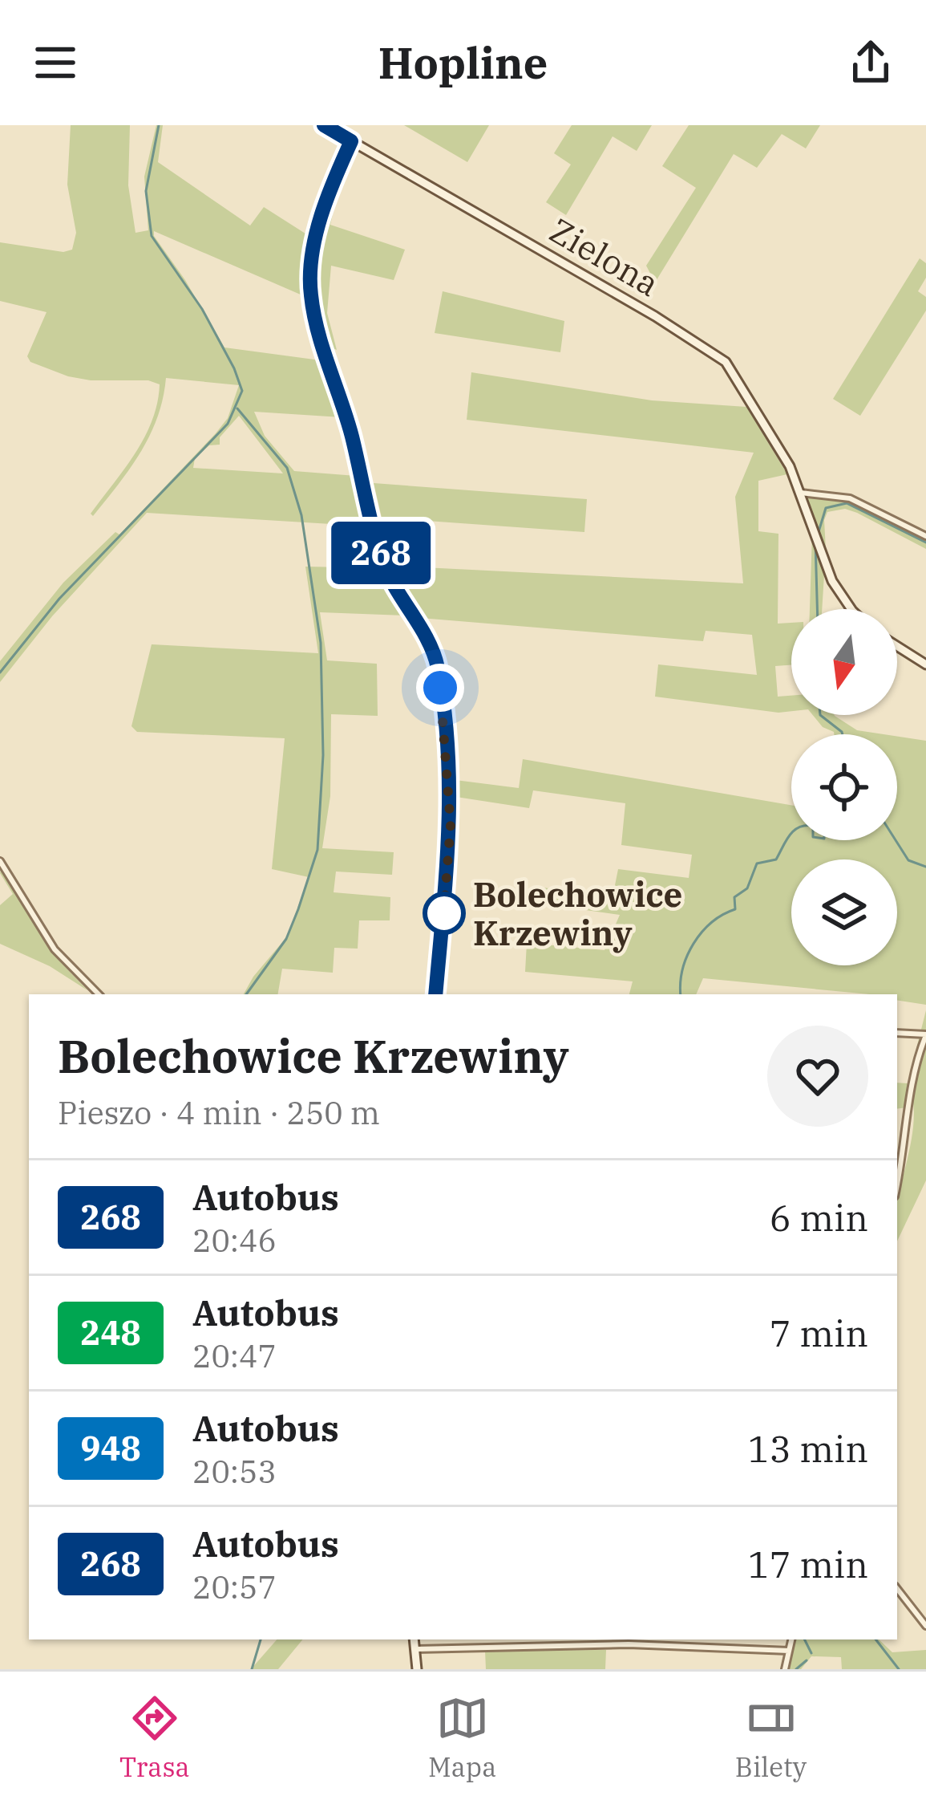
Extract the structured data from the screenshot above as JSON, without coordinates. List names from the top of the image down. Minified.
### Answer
{"streets":{"street":["Zielona"]},"places":["Bolechowice Krzewiny"],"lines":["bus line 268"],"north":"bottom","page":{"header":"Hopline","on_map":"268","heading":["Bolechowice Krzewiny","Pieszo · 4 min · 250 m"],"list":[{"mark":"268","name":"Autobus","note":"20:46","value":"6 min"},{"mark":"248","name":"Autobus","note":"20:47","value":"7 min"},{"mark":"948","name":"Autobus","note":"20:53","value":"13 min"},{"mark":"268","name":"Autobus","note":"20:57","value":"17 min"}],"tabs":["Trasa","Mapa","Bilety"]}}
